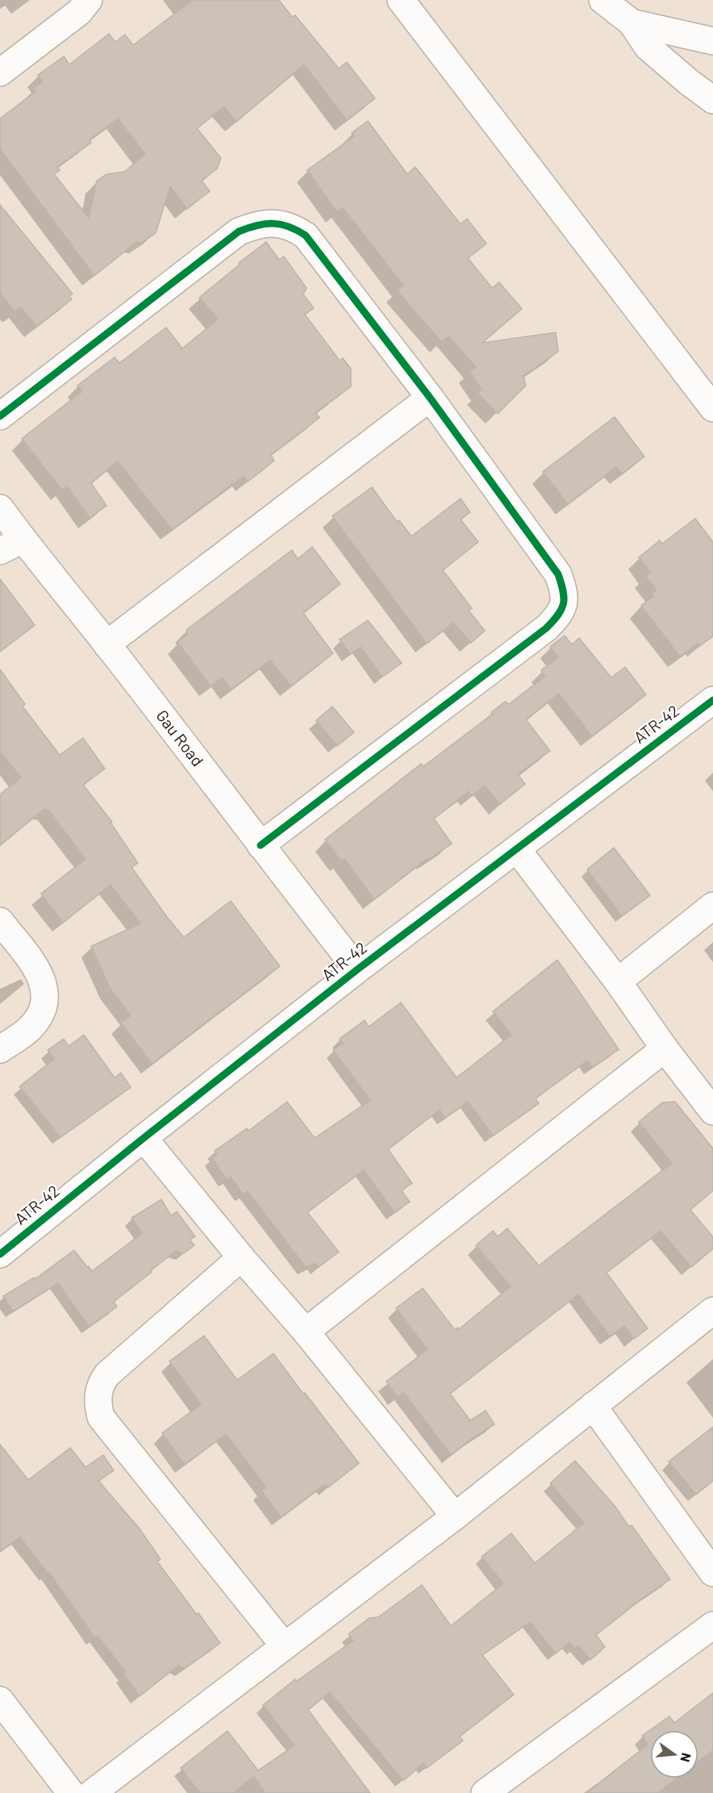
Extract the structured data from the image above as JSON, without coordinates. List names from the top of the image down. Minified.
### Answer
{"streets":{"street":["ATR-42","Gau Road"]},"crossings":[["ATR-42","Gau Road"]],"north":"right"}
